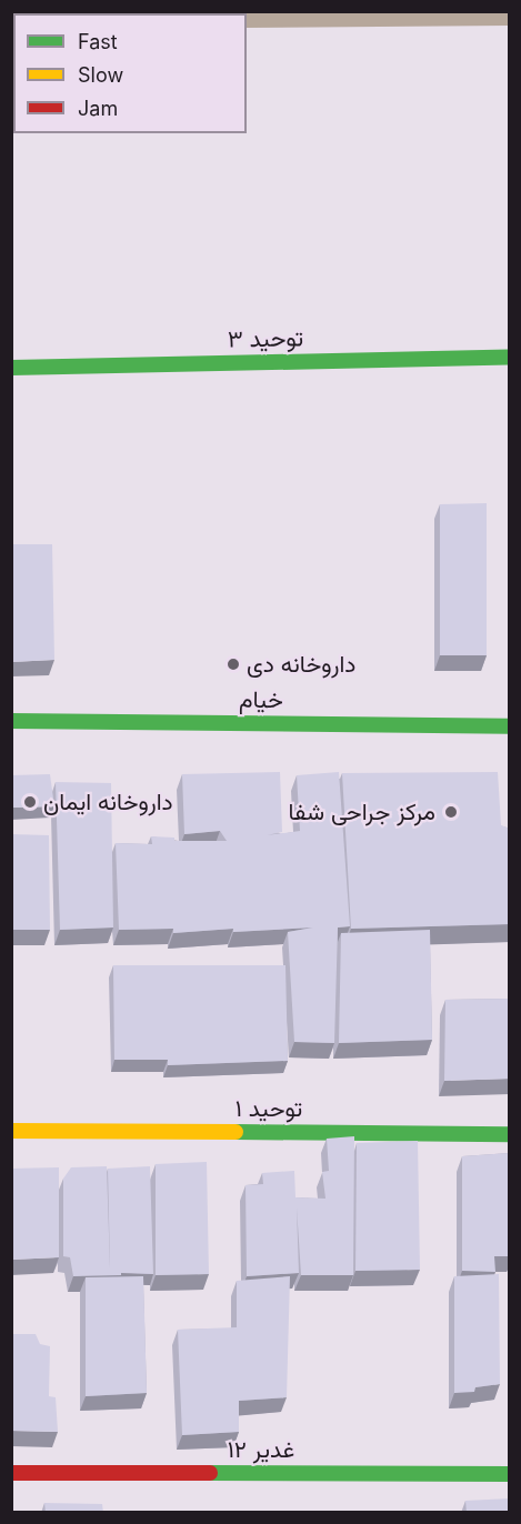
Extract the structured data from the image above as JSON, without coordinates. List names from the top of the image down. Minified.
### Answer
{"streets":{"street":["توحید ۳","خیام","توحید ۱","غدیر ۱۲"]},"places":["داروخانه دی","داروخانه ایمان","مرکز جراحی شفا"],"legend":["Fast","Slow","Jam"]}
